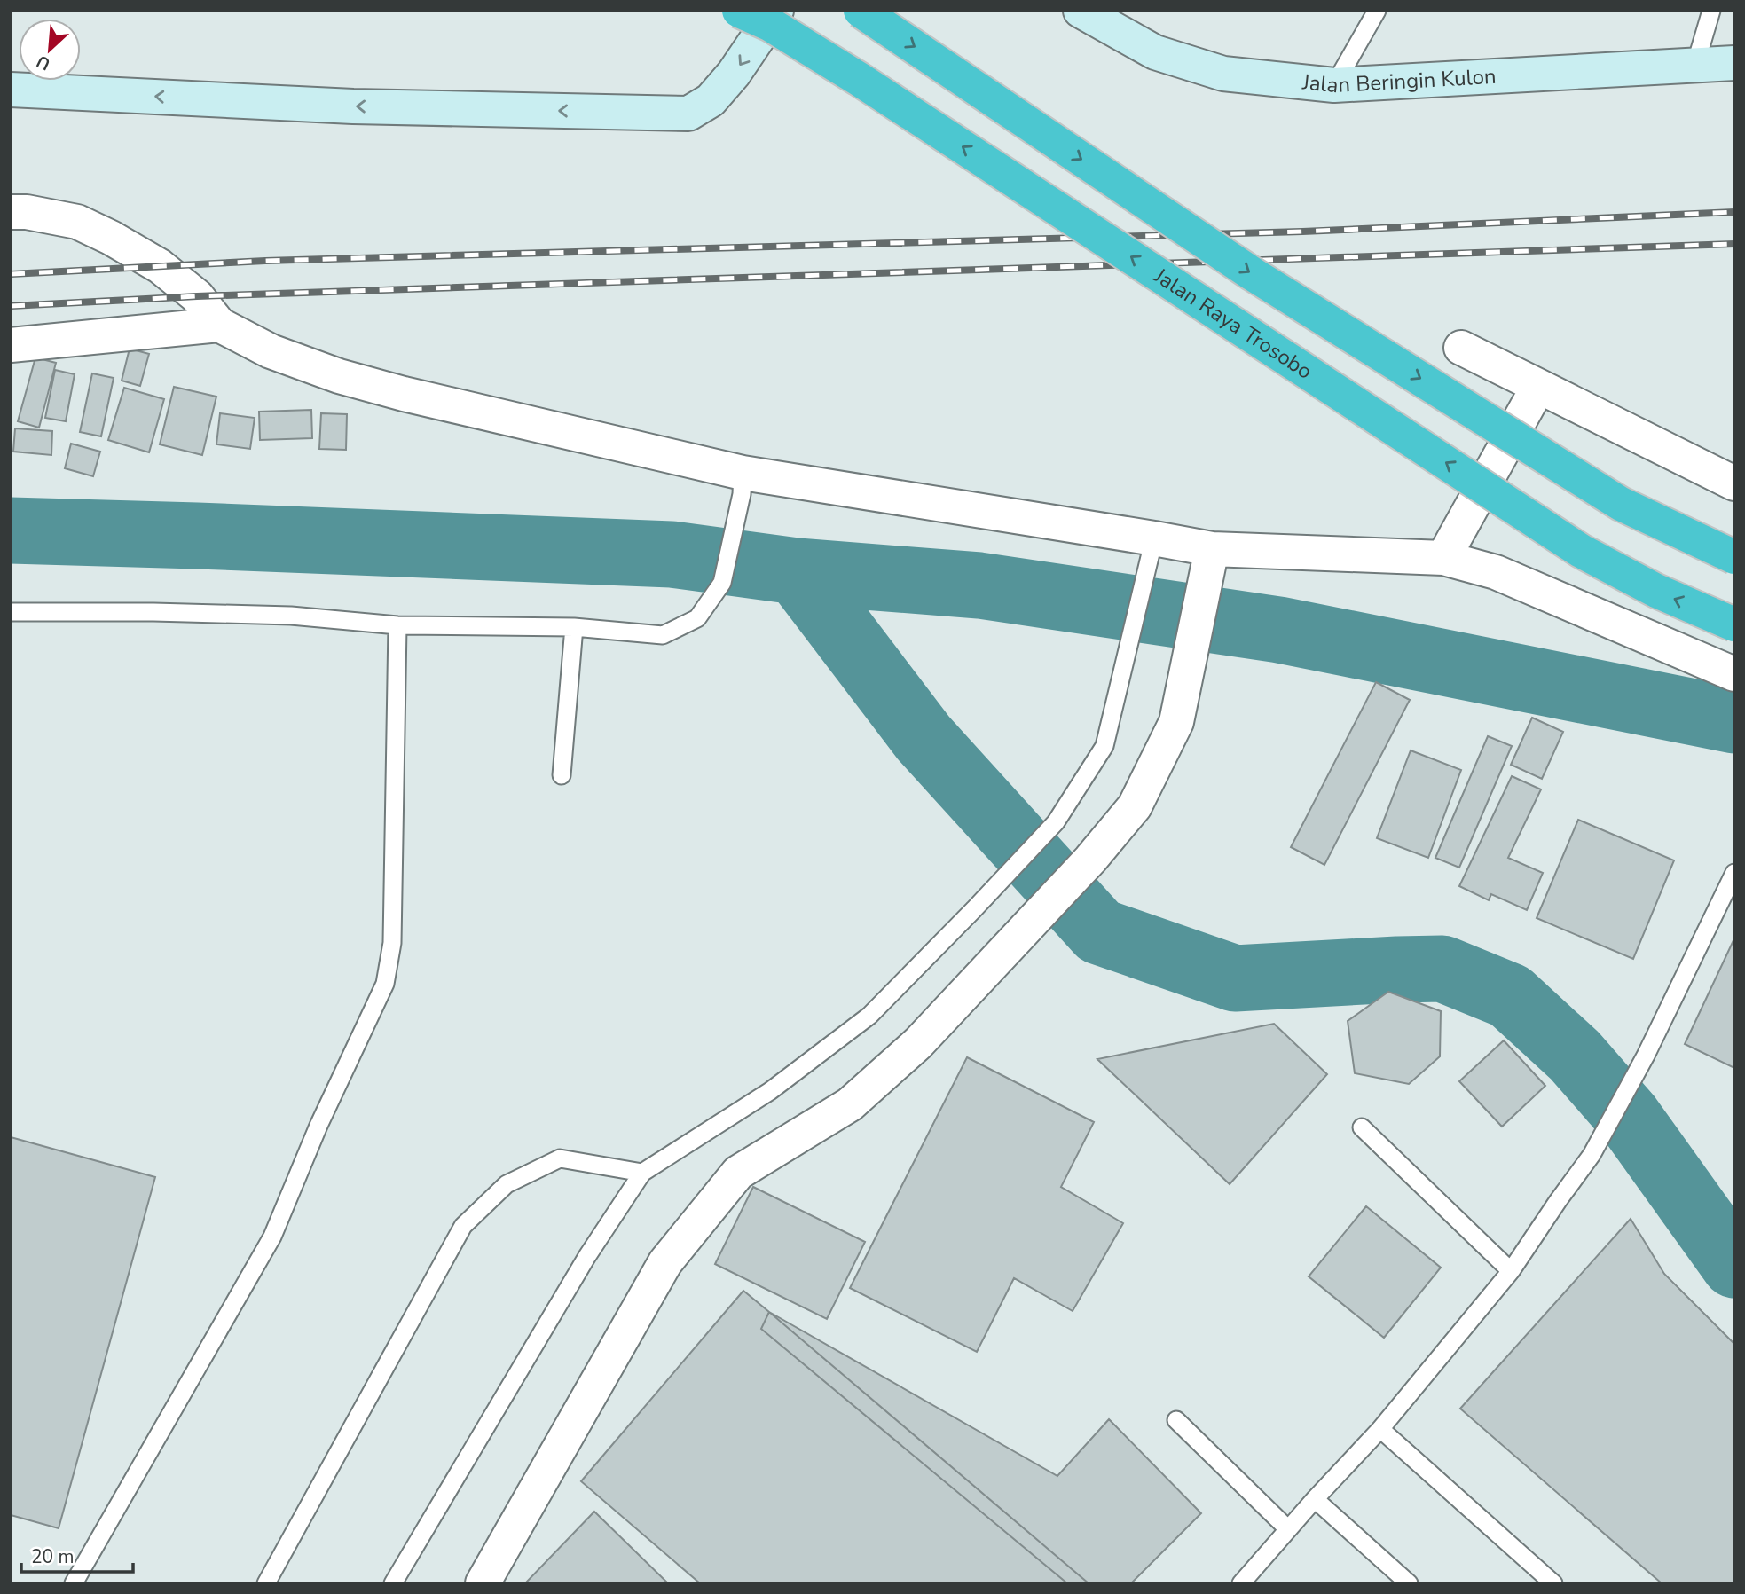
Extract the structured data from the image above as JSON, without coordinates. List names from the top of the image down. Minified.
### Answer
{"streets":{"highway":["Jalan Raya Trosobo"],"street":["Jalan Beringin Kulon"]},"scale_bar":"20 m","north":"bottom left"}
